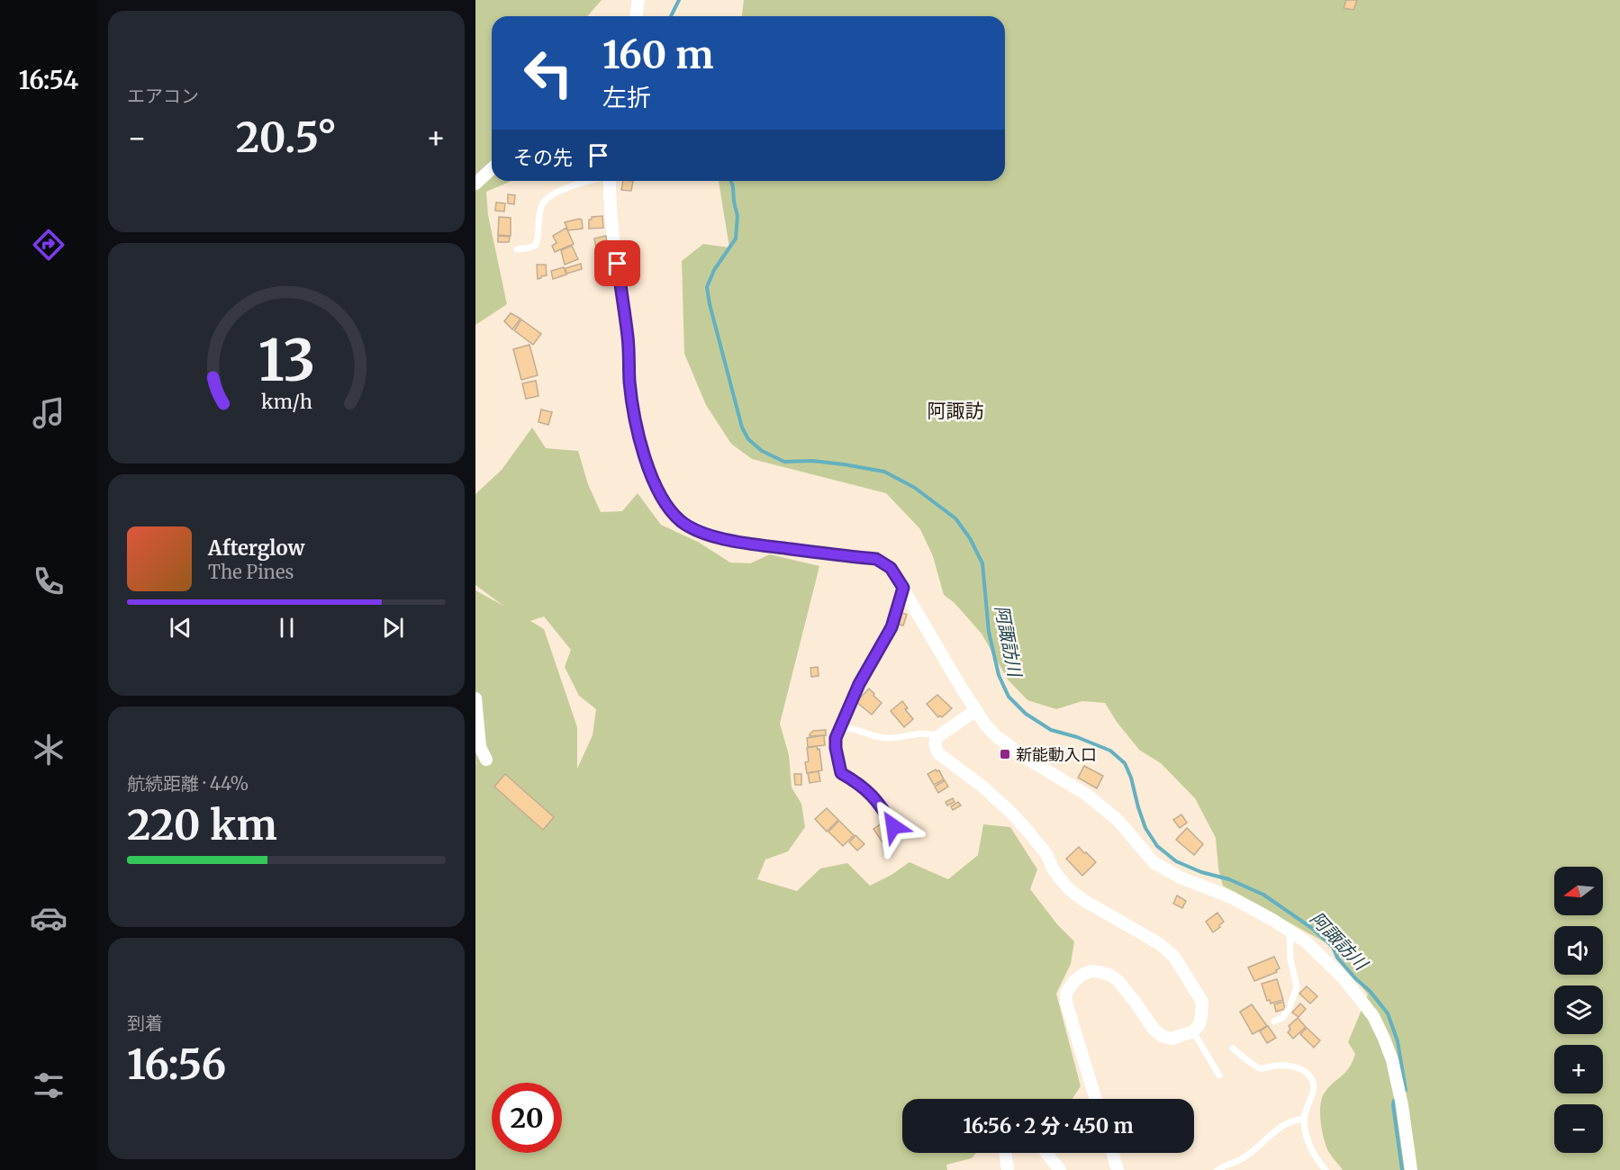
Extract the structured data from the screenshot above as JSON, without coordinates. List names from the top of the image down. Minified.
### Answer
{"districts":["阿諏訪"],"water":["阿諏訪川"],"places":{"transit":["新能動入口"]},"north":"left","page":{"tabs":"16:54","tile":["エアコン",["航続距離 · 44%","220 km"],["到着","16:56"]],"turn":["160 m","左折"],"heat":["−","20.5°","+"],"then":"その先","song":["Afterglow","The Pines"],"map_buttons":["+","−"],"limit":"20","trip":"16:56 · 2 分 · 450 m","gauge":["13","km/h"]}}
